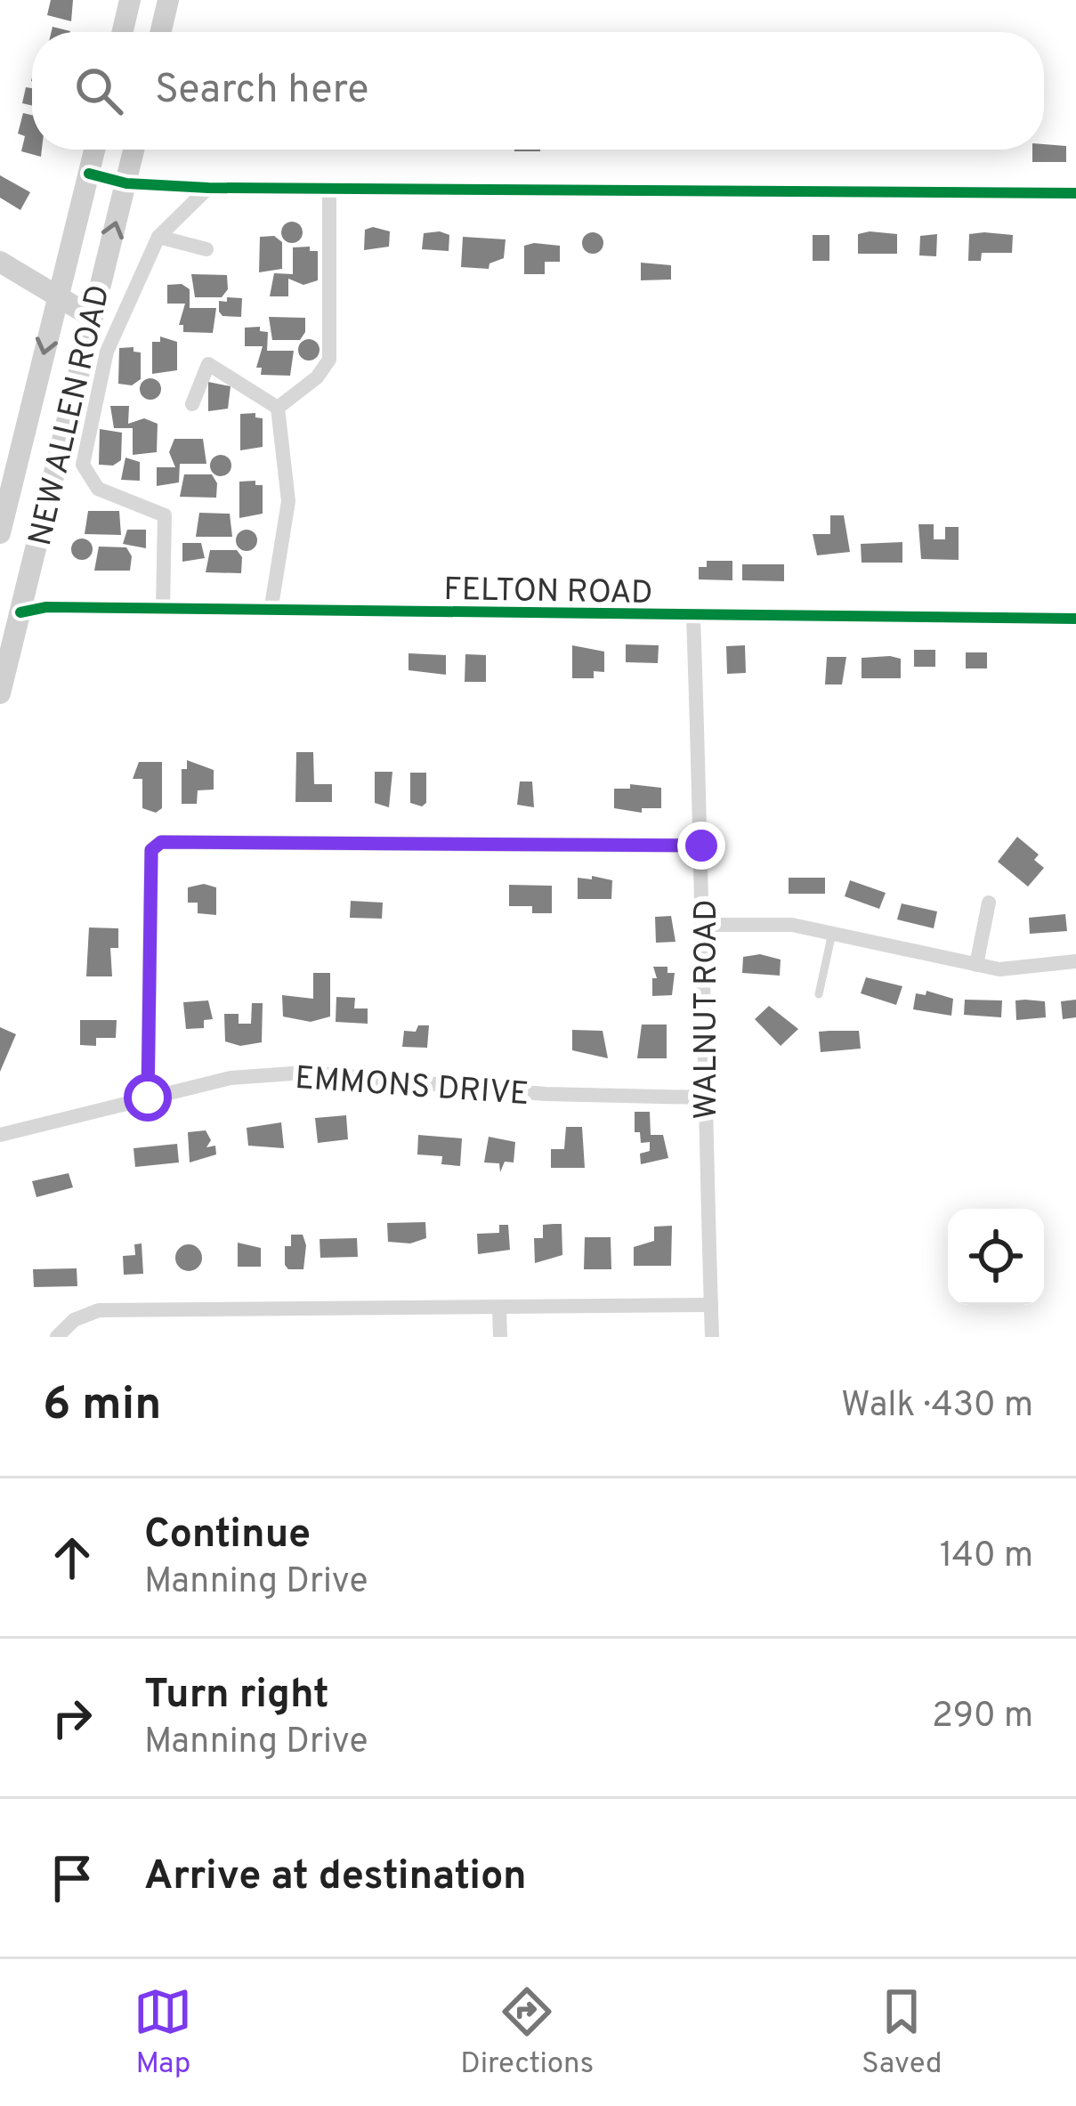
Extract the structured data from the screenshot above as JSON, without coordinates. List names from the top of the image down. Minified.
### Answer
{"streets":{"main road":["NEW ALLEN ROAD"],"street":["FELTON ROAD","WALNUT ROAD","EMMONS DRIVE"]},"crossings":[["NEW ALLEN ROAD","FELTON ROAD"],["FELTON ROAD","WALNUT ROAD"],["WALNUT ROAD","EMMONS DRIVE"]],"page":{"search":"Search here","heading":["6 min","Walk · 430 m"],"list":[["Continue","Manning Drive","140 m"],["Turn right","Manning Drive","290 m"],"Arrive at destination"],"nav":["Map","Directions","Saved"]}}
